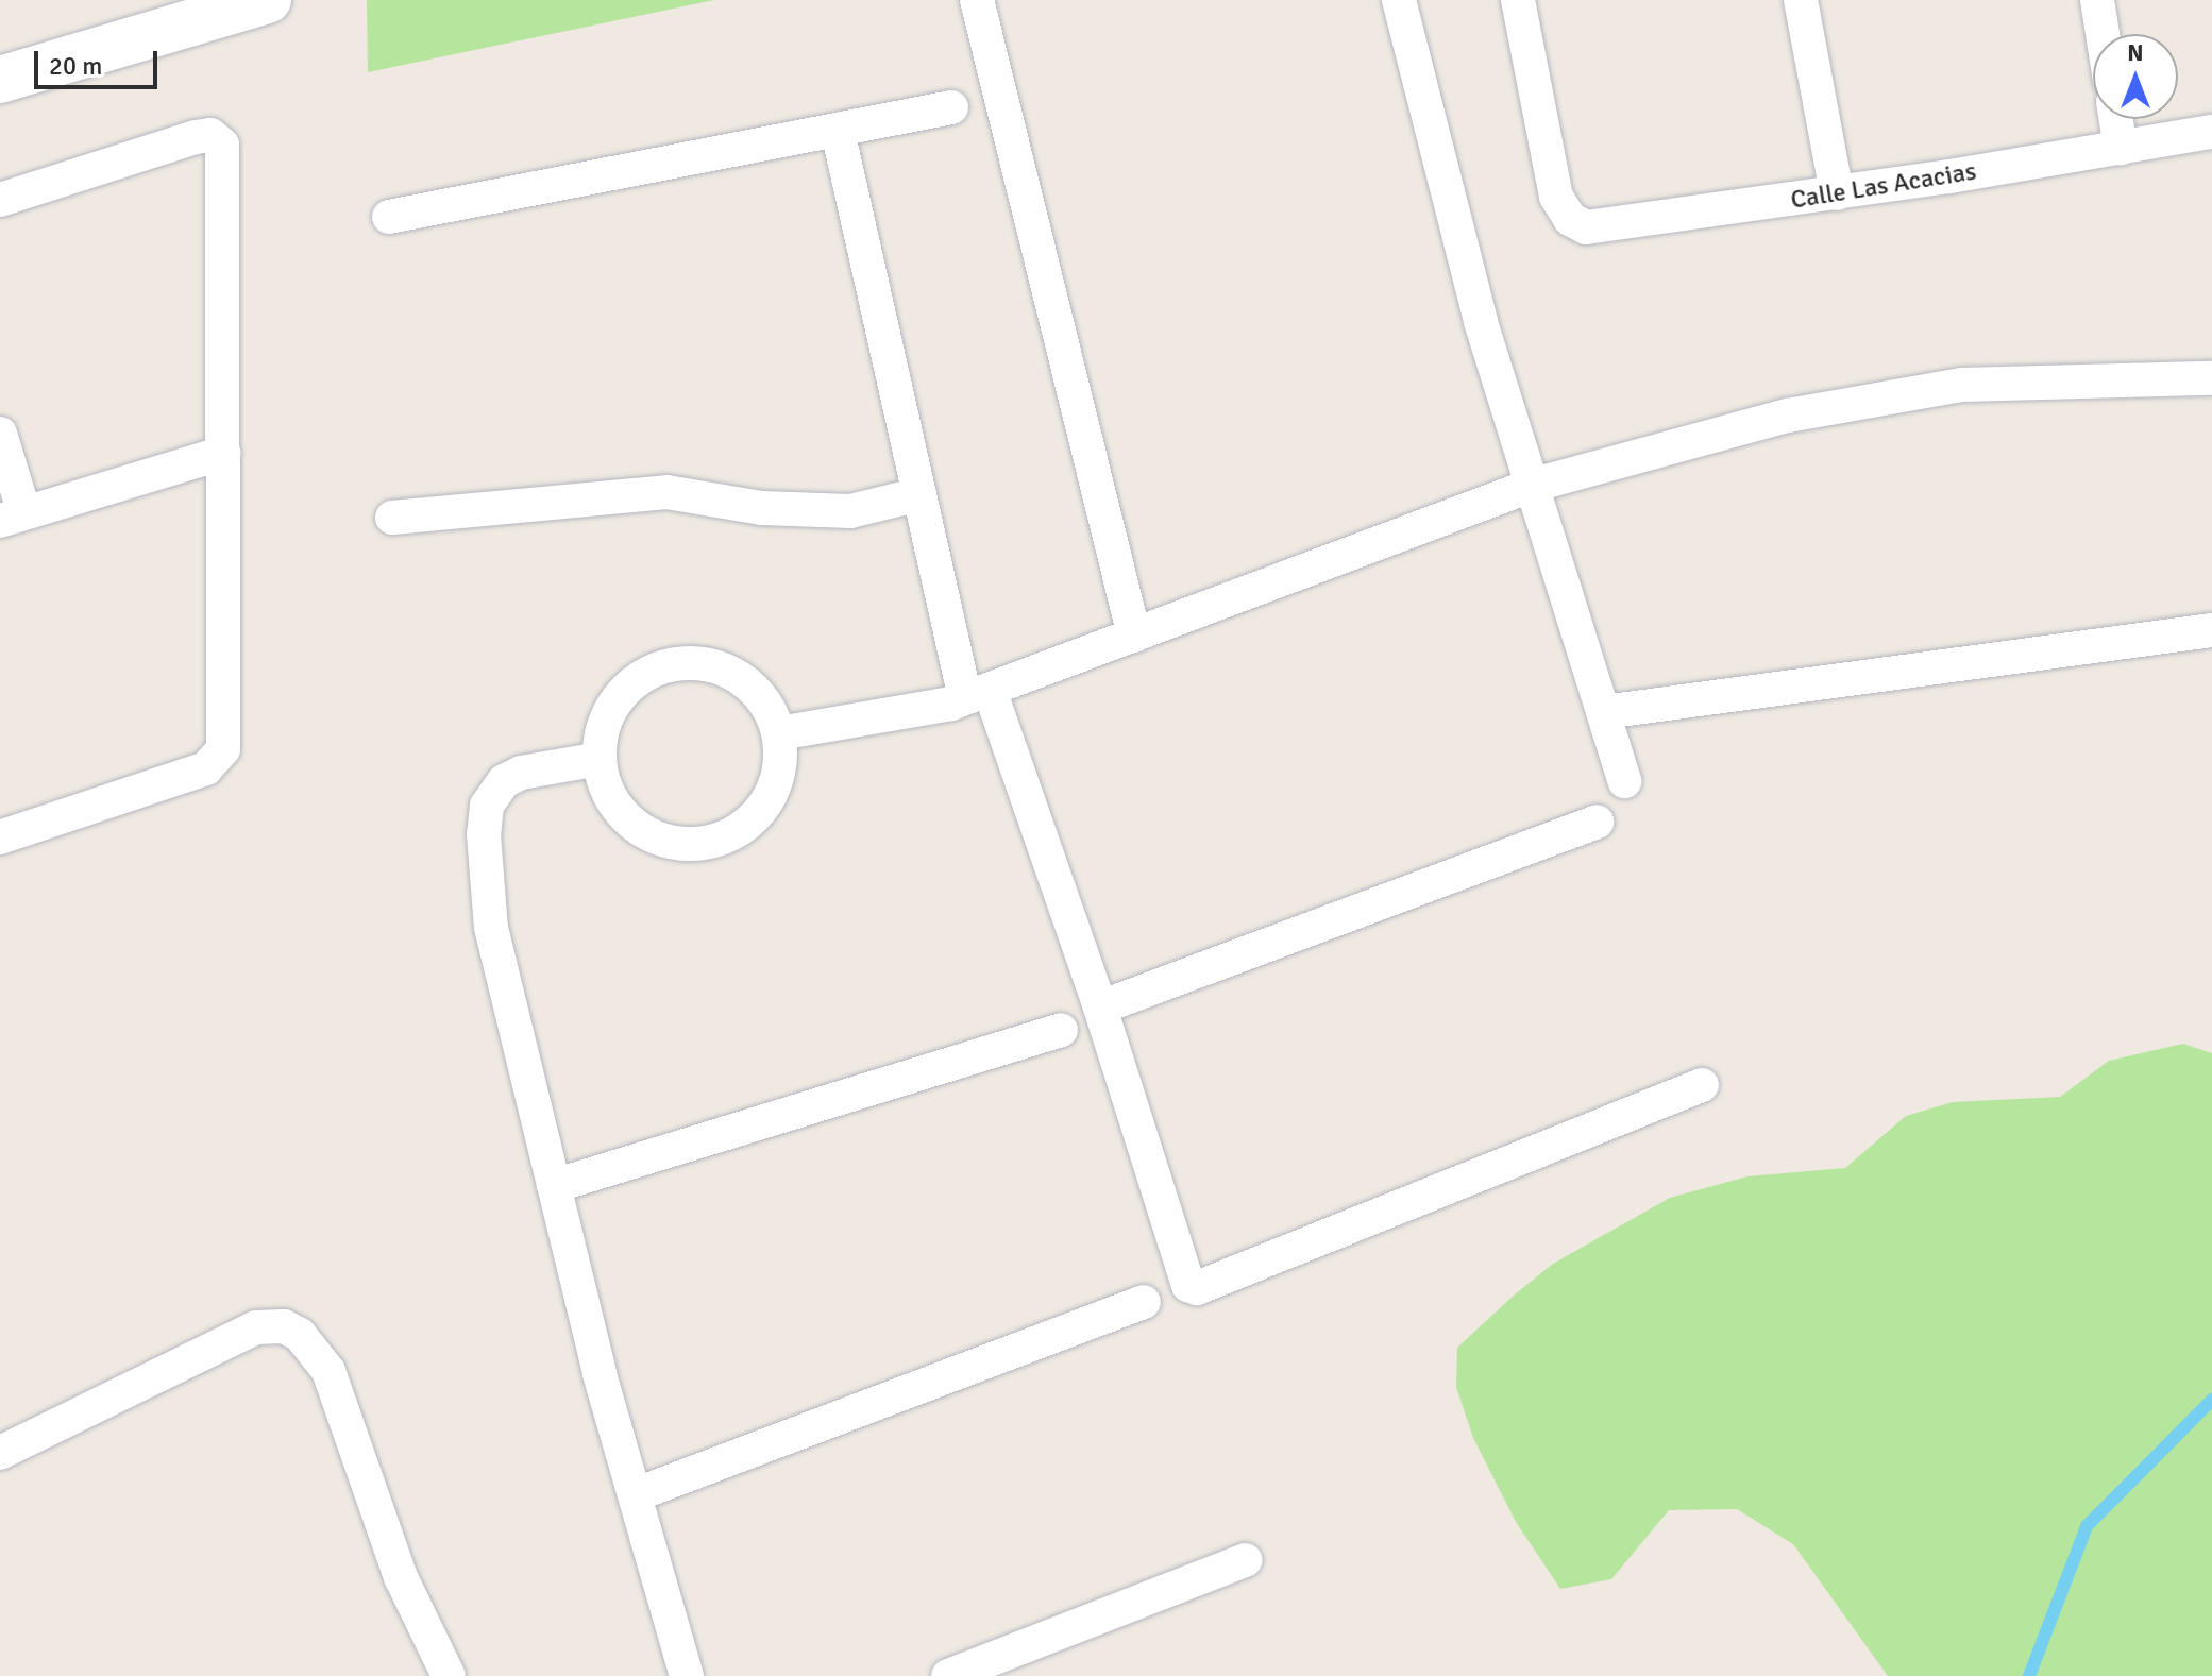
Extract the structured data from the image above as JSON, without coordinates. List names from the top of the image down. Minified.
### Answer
{"streets":{"street":["Calle Las Acacias"]},"scale_bar":"20 m","north":"top"}
